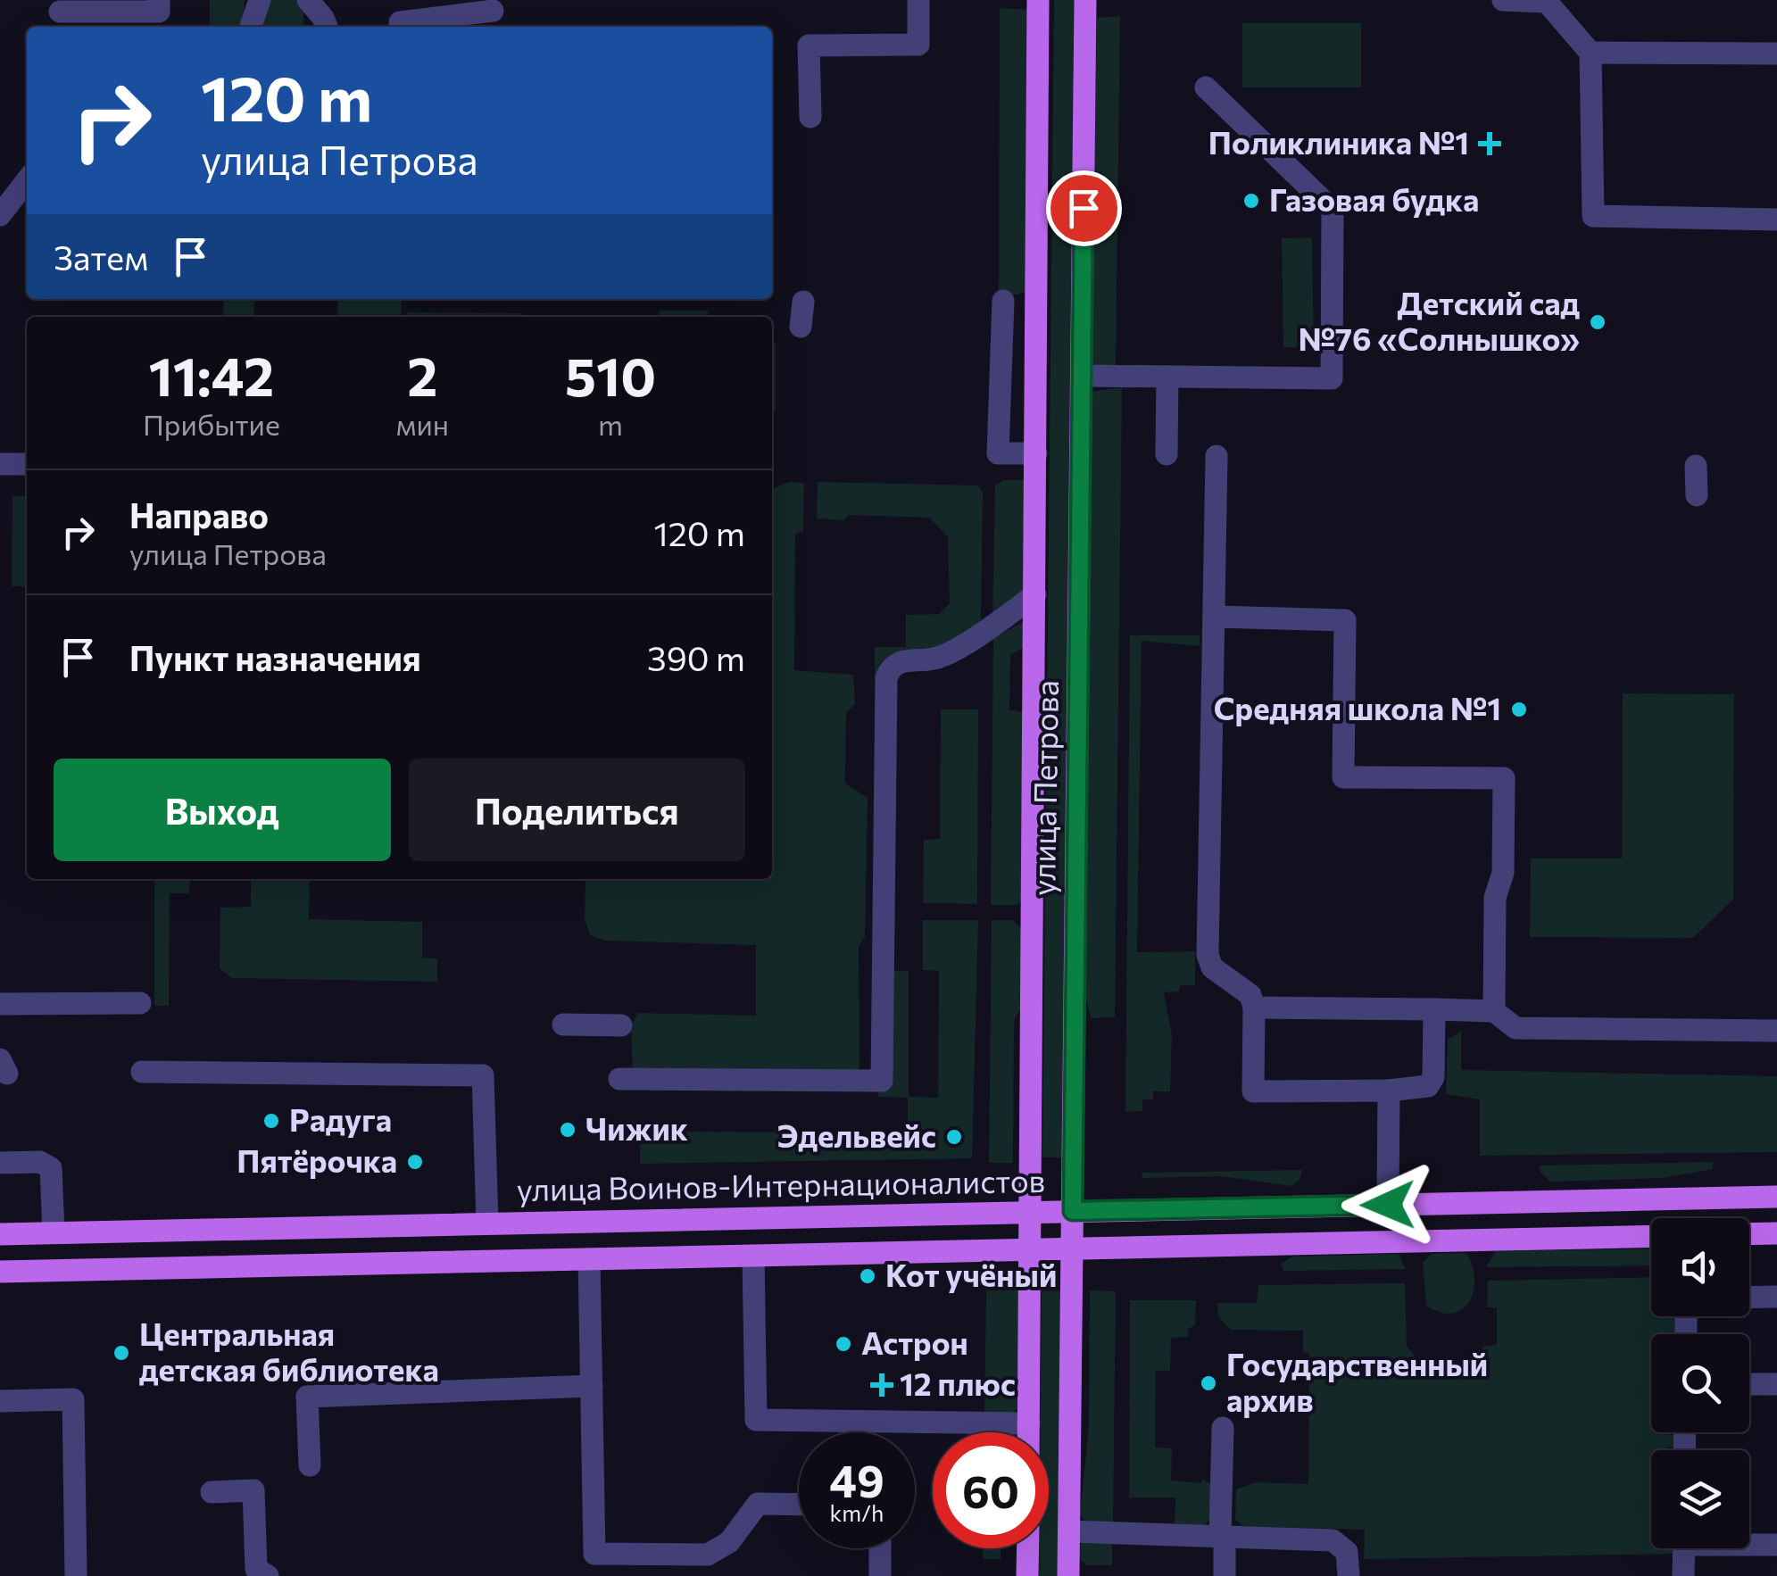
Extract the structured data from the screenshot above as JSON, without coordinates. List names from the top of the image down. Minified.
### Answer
{"streets":{"main road":["улица Петрова","улица Воинов-Интернационалистов"]},"crossings":[["улица Петрова","улица Воинов-Интернационалистов"]],"places":{"health":["Поликлиника №1","12 плюс"],"other":["Газовая будка","Детский сад №76 «Солнышко»","Средняя школа №1","Радуга","Чижик","Эдельвейс","Пятёрочка","Кот учёный","Астрон","Центральная детская библиотека","Государственный архив"]},"page":{"turn":["120 m","улица Петрова"],"then":"Затем","eta":["11:42","Прибытие","2","мин","510","m"],"list":[{"name":"Направо","note":"улица Петрова","value":"120 m"},{"name":"Пункт назначения","value":"390 m"}],"buttons":["Выход","Поделиться"],"speed":"49 km/h","limit":"60"}}
